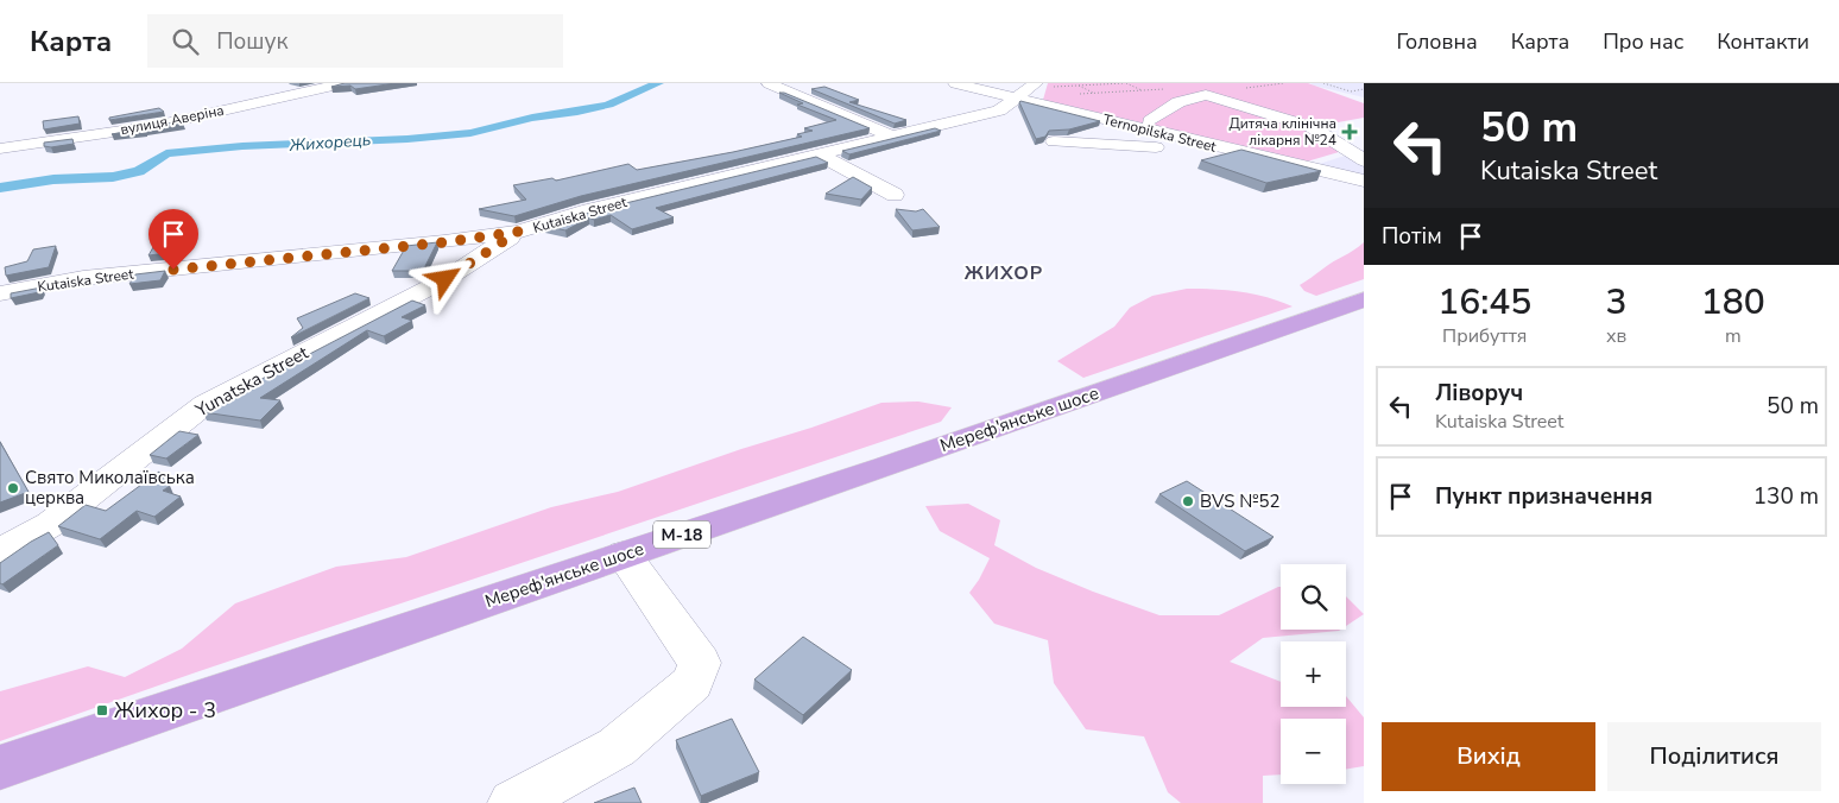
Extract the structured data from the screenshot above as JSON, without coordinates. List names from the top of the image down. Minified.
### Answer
{"streets":{"highway":["Мереф'янське шосе","М-18"],"street":["вулиця Аверіна","Ternopilska Street","Kutaiska Street","Yunatska Street"]},"crossings":[["Ternopilska Street","Kutaiska Street"],["Kutaiska Street","Yunatska Street"]],"districts":["ЖИХОР"],"water":["Жихорець"],"places":{"health":["Дитяча клінічна лікарня №24"],"other":["Свято Миколаївська церква","BVS №52"],"transit":["Жихор - 3"]},"page":{"header":"Карта","search":"Пошук","nav":["Головна","Карта","Про нас","Контакти"],"turn":["50 m","Kutaiska Street"],"then":"Потім","eta":["16:45","Прибуття","3","хв","180","m"],"list":[{"name":"Ліворуч","note":"Kutaiska Street","value":"50 m"},{"name":"Пункт призначення","value":"130 m"}],"map_buttons":["+","−"],"buttons":["Вихід","Поділитися"]}}
